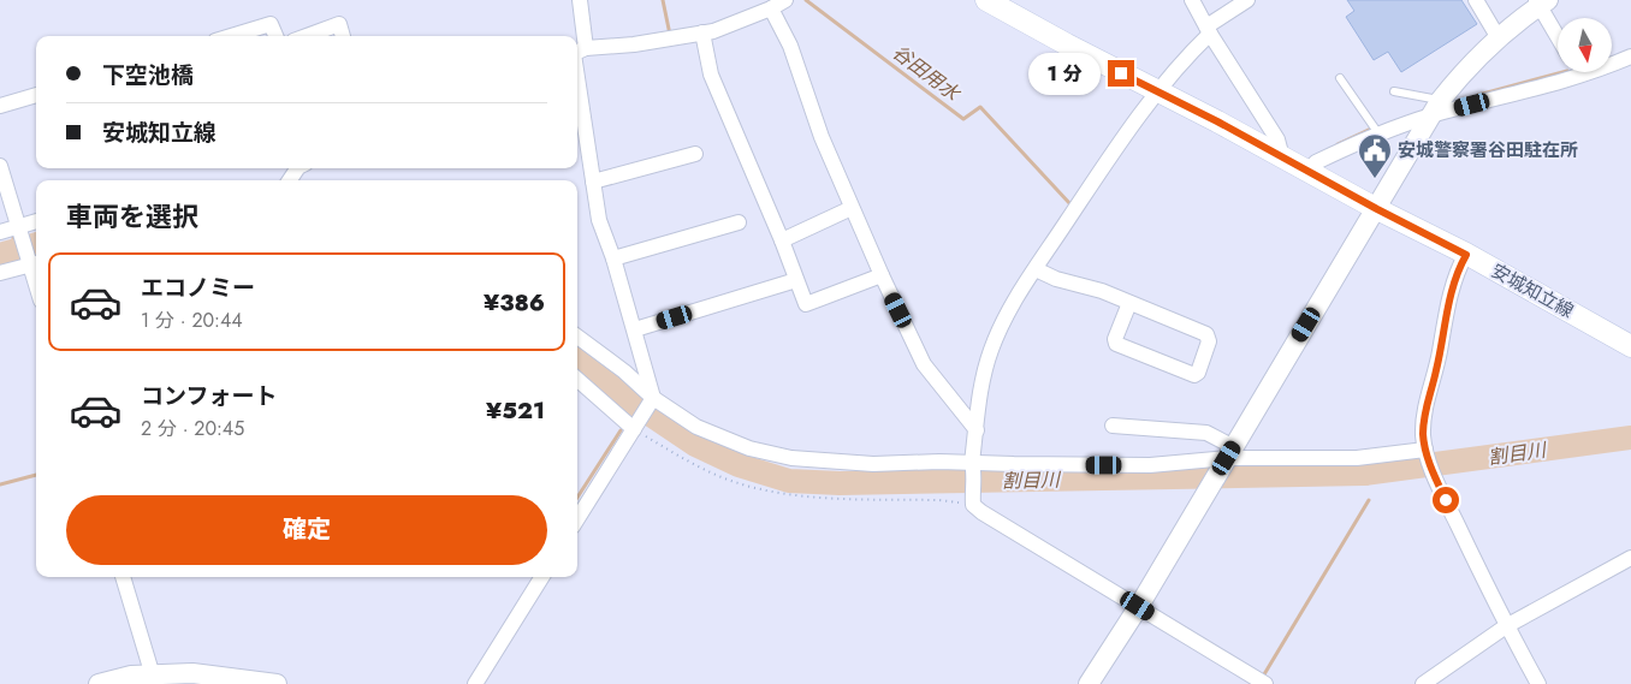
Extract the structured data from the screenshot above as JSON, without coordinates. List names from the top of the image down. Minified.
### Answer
{"streets":{"main road":["安城知立線"]},"water":["谷田用水","割目川"],"places":{"public building":["安城警察署谷田駐在所"]},"north":"bottom","page":{"banner":["下空池橋","安城知立線"],"bubble":"1 分","heading":"車両を選択","list":[{"name":"エコノミー","note":"1 分 · 20:44","value":"¥386"},{"name":"コンフォート","note":"2 分 · 20:45","value":"¥521"}],"buttons":"確定"}}
